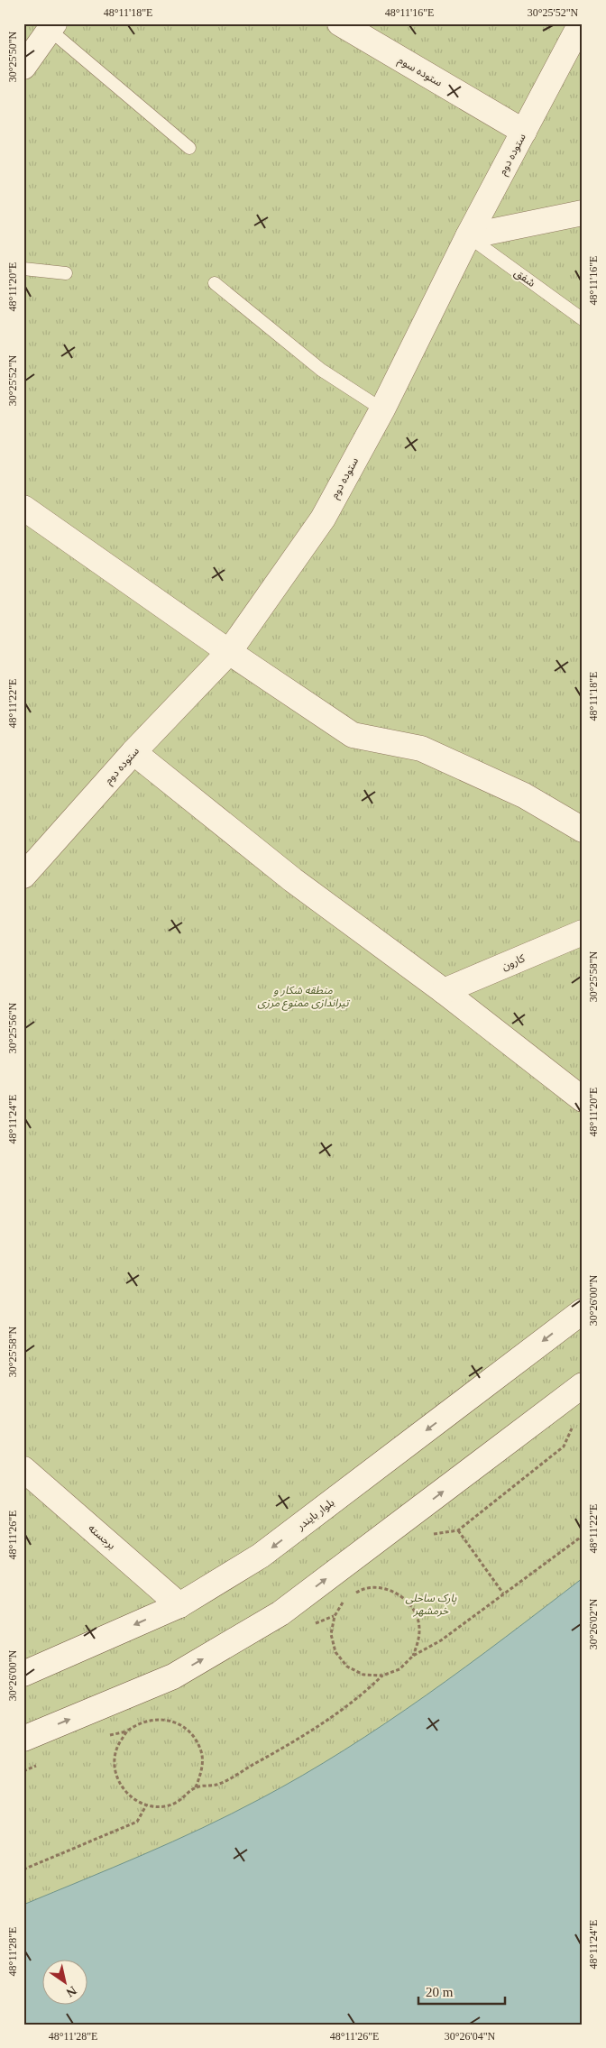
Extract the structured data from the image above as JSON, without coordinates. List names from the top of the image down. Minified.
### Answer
{"streets":{"street":["ستوده سوم","ستوده دوم","کارون","بلوار بایندر","برجسته"],"lane":["شفق"]},"crossings":[["ستوده سوم","ستوده دوم"],["ستوده دوم","شفق"],["بلوار بایندر","برجسته"]],"parks":["منطقه شکار و تیراندازی ممنوع مرزی","پارک ساحلی خرمشهر"],"scale_bar":"20 m","north":"bottom right","coordinates":["48°11'18\"E","48°11'16\"E","30°25'52\"N","30°25'50\"N","48°11'20\"E","48°11'22\"E","30°25'58\"N","30°25'56\"N","48°11'24\"E","30°26'00\"N","48°11'26\"E","30°26'02\"N","48°11'28\"E","30°26'04\"N"]}
